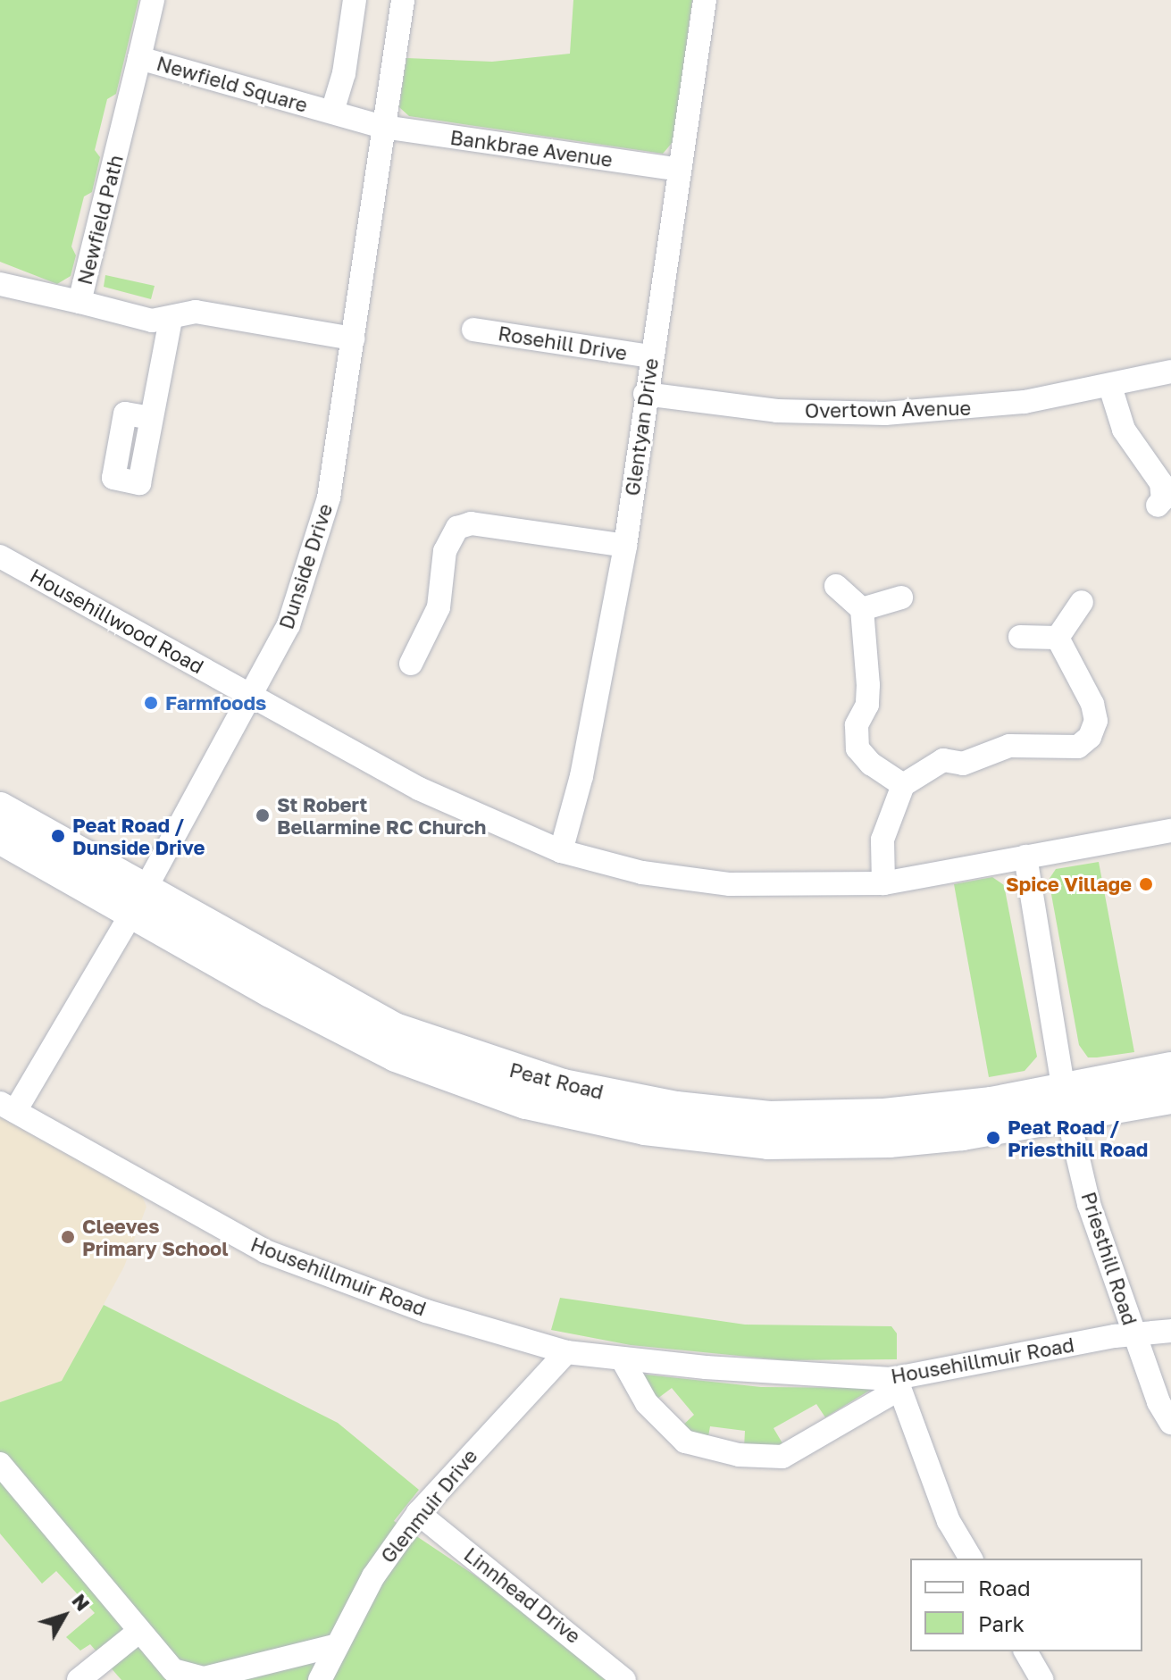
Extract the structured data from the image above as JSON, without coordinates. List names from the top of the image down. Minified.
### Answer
{"streets":{"street":["Newfield Square","Bankbrae Avenue","Newfield Path","Rosehill Drive","Overtown Avenue","Glentyan Drive","Dunside Drive","Househillwood Road","Peat Road","Priesthill Road","Househillmuir Road","Glenmuir Drive","Linnhead Drive"]},"crossings":[["Newfield Square","Bankbrae Avenue"],["Newfield Square","Newfield Path"],["Newfield Square","Dunside Drive"],["Bankbrae Avenue","Glentyan Drive"],["Bankbrae Avenue","Dunside Drive"],["Rosehill Drive","Glentyan Drive"],["Overtown Avenue","Glentyan Drive"],["Glentyan Drive","Househillwood Road"],["Dunside Drive","Househillwood Road"],["Dunside Drive","Peat Road"],["Dunside Drive","Househillmuir Road"],["Househillwood Road","Priesthill Road"],["Peat Road","Priesthill Road"],["Priesthill Road","Househillmuir Road"],["Househillmuir Road","Glenmuir Drive"],["Glenmuir Drive","Linnhead Drive"]],"places":["Farmfoods","St Robert Bellarmine RC Church","Peat Road / Dunside Drive","Spice Village","Peat Road / Priesthill Road","Cleeves Primary School"],"legend":["Road","Park"],"north":"top right"}
